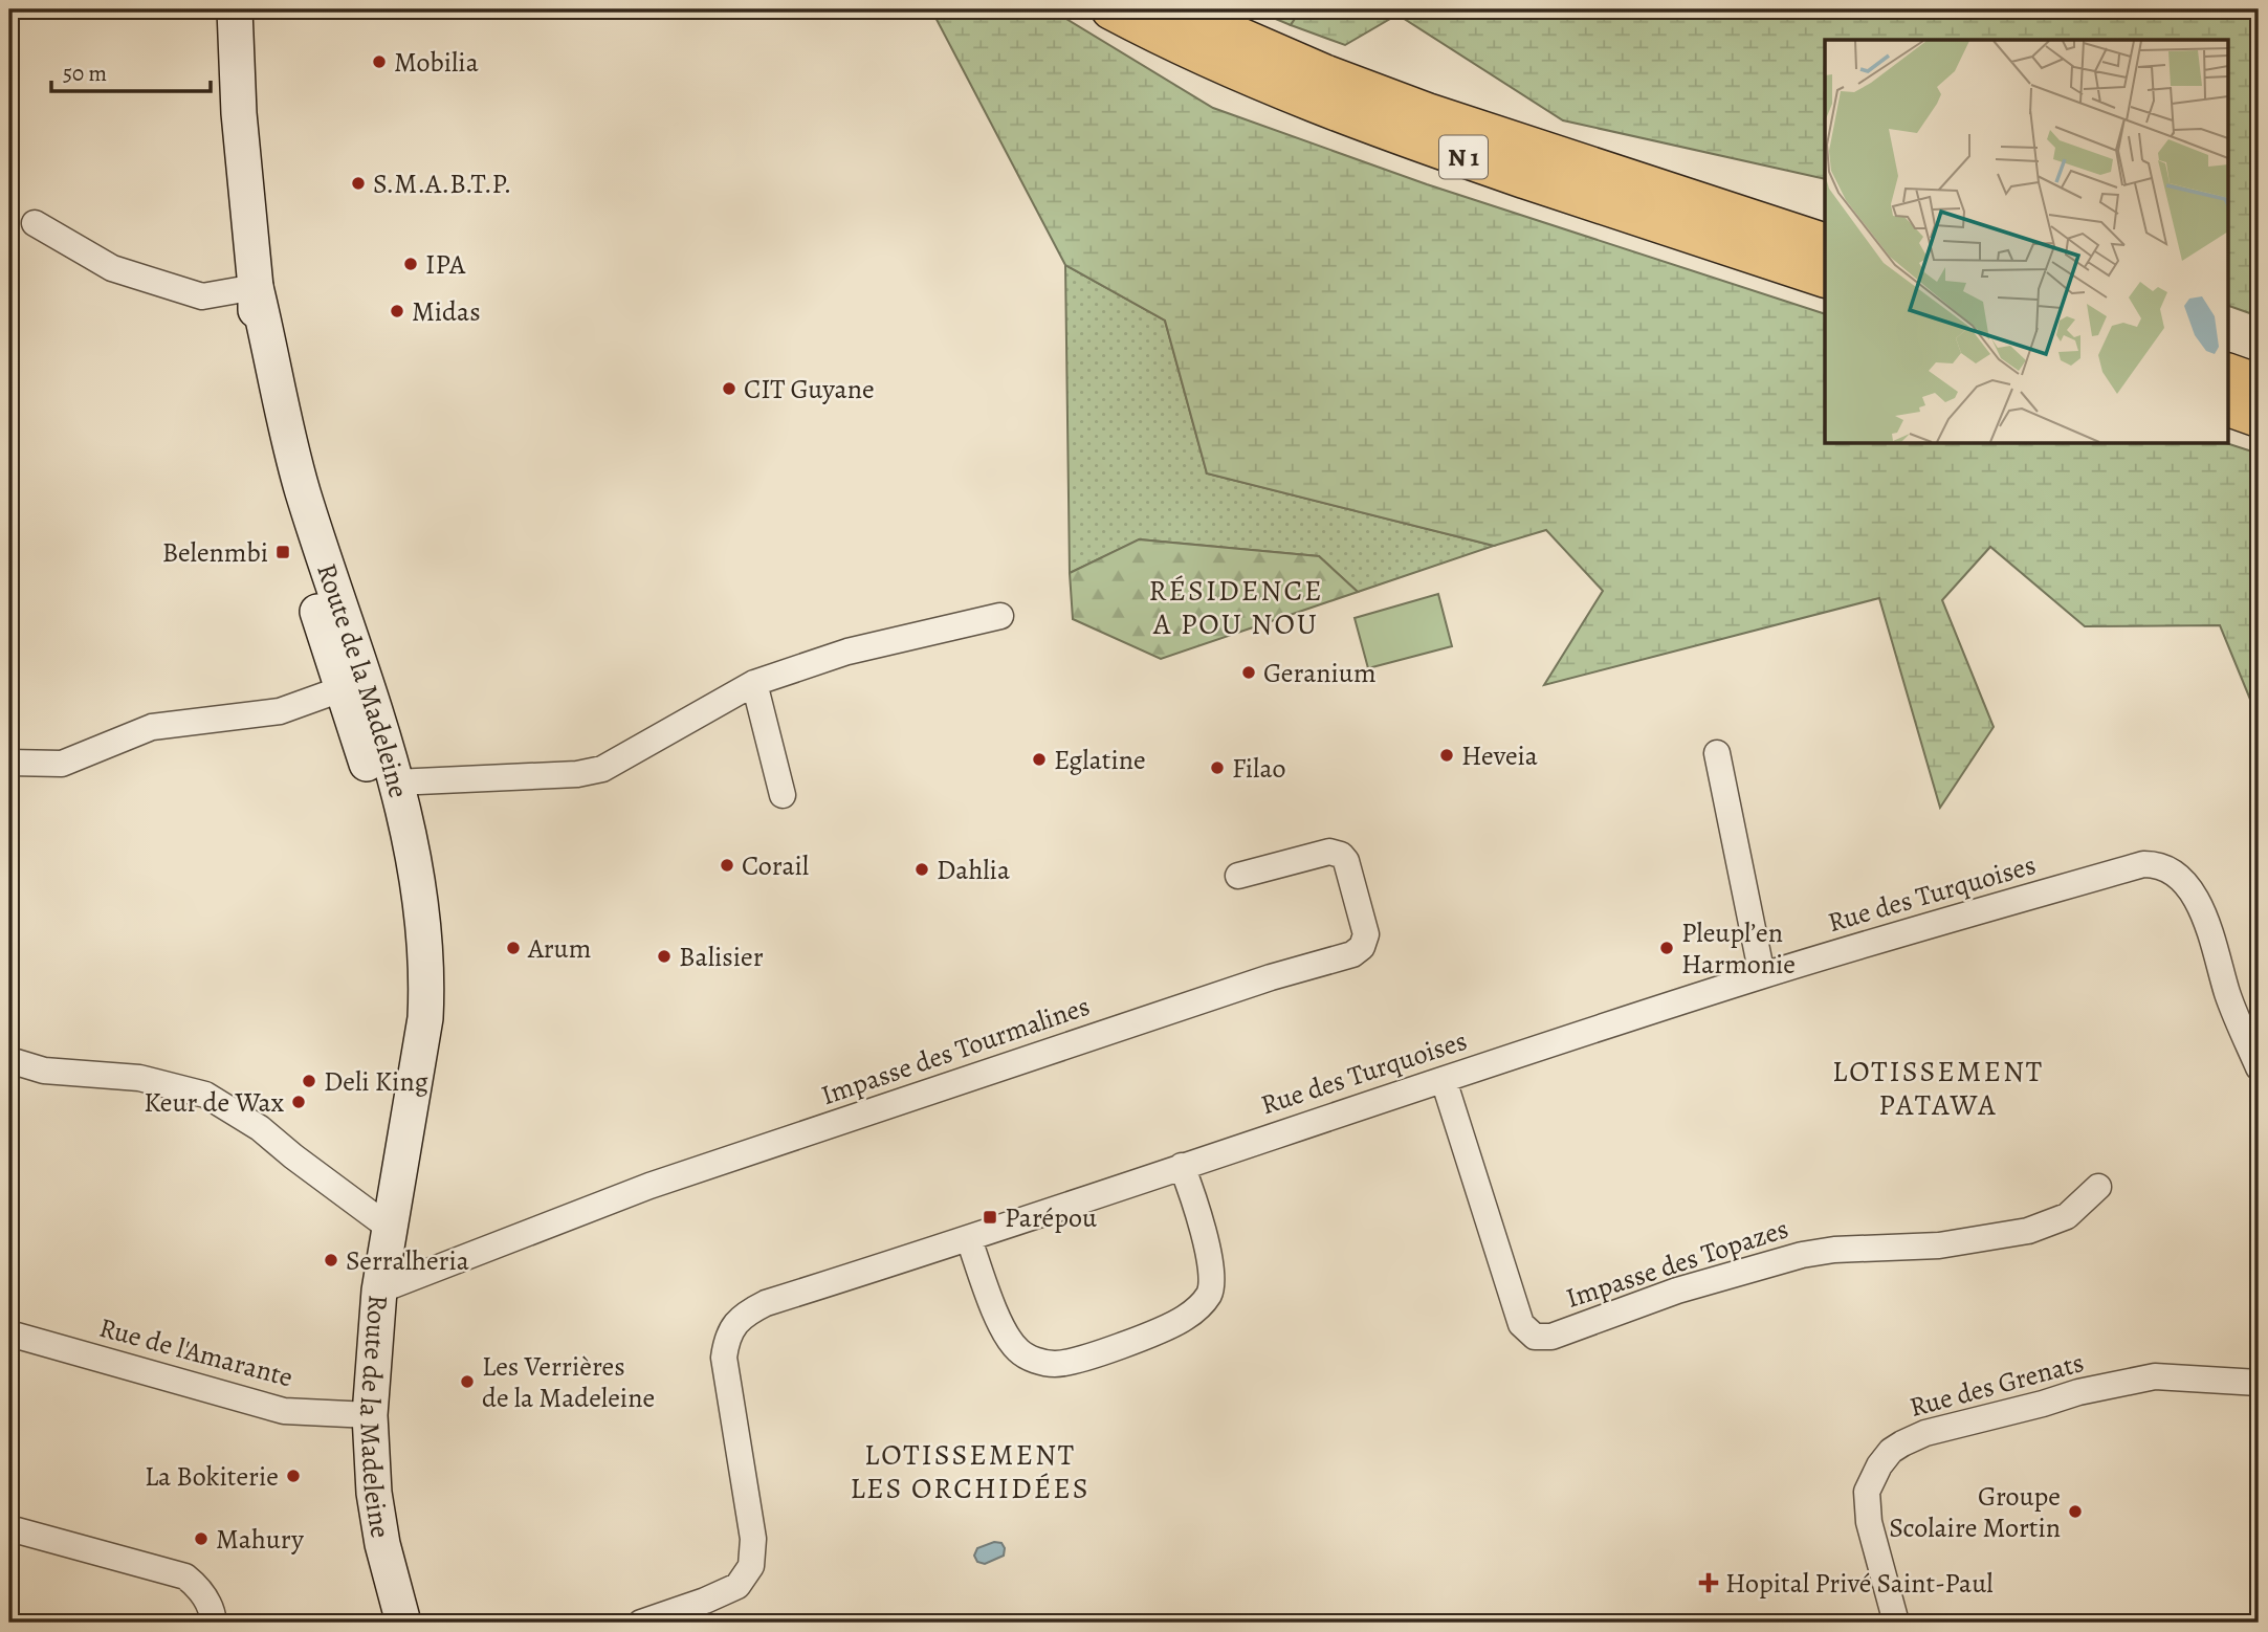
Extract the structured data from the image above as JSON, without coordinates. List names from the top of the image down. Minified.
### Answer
{"streets":{"main road":["N 1","Route de la Madeleine"],"street":["Rue des Turquoises","Impasse des Tourmalines","Impasse des Topazes","Rue de l'Amarante","Rue des Grenats"]},"crossings":[["Route de la Madeleine","Impasse des Tourmalines"],["Route de la Madeleine","Rue de l'Amarante"],["Rue des Turquoises","Impasse des Topazes"]],"districts":["RÉSIDENCE A POU NOU","LOTISSEMENT PATAWA","LOTISSEMENT LES ORCHIDÉES"],"places":{"other":["Mobilia","S.M.A.B.T.P.","IPA","Midas","CIT Guyane","Geranium","Heveia","Eglatine","Filao","Corail","Dahlia","Arum","Pleupl’en Harmonie","Balisier","Deli King","Keur de Wax","Serralheria","Les Verrières de la Madeleine","La Bokiterie","Groupe Scolaire Mortin","Mahury"],"transit":["Belenmbi","Parépou"],"health":["Hopital Privé Saint-Paul"]},"scale_bar":"50 m"}
